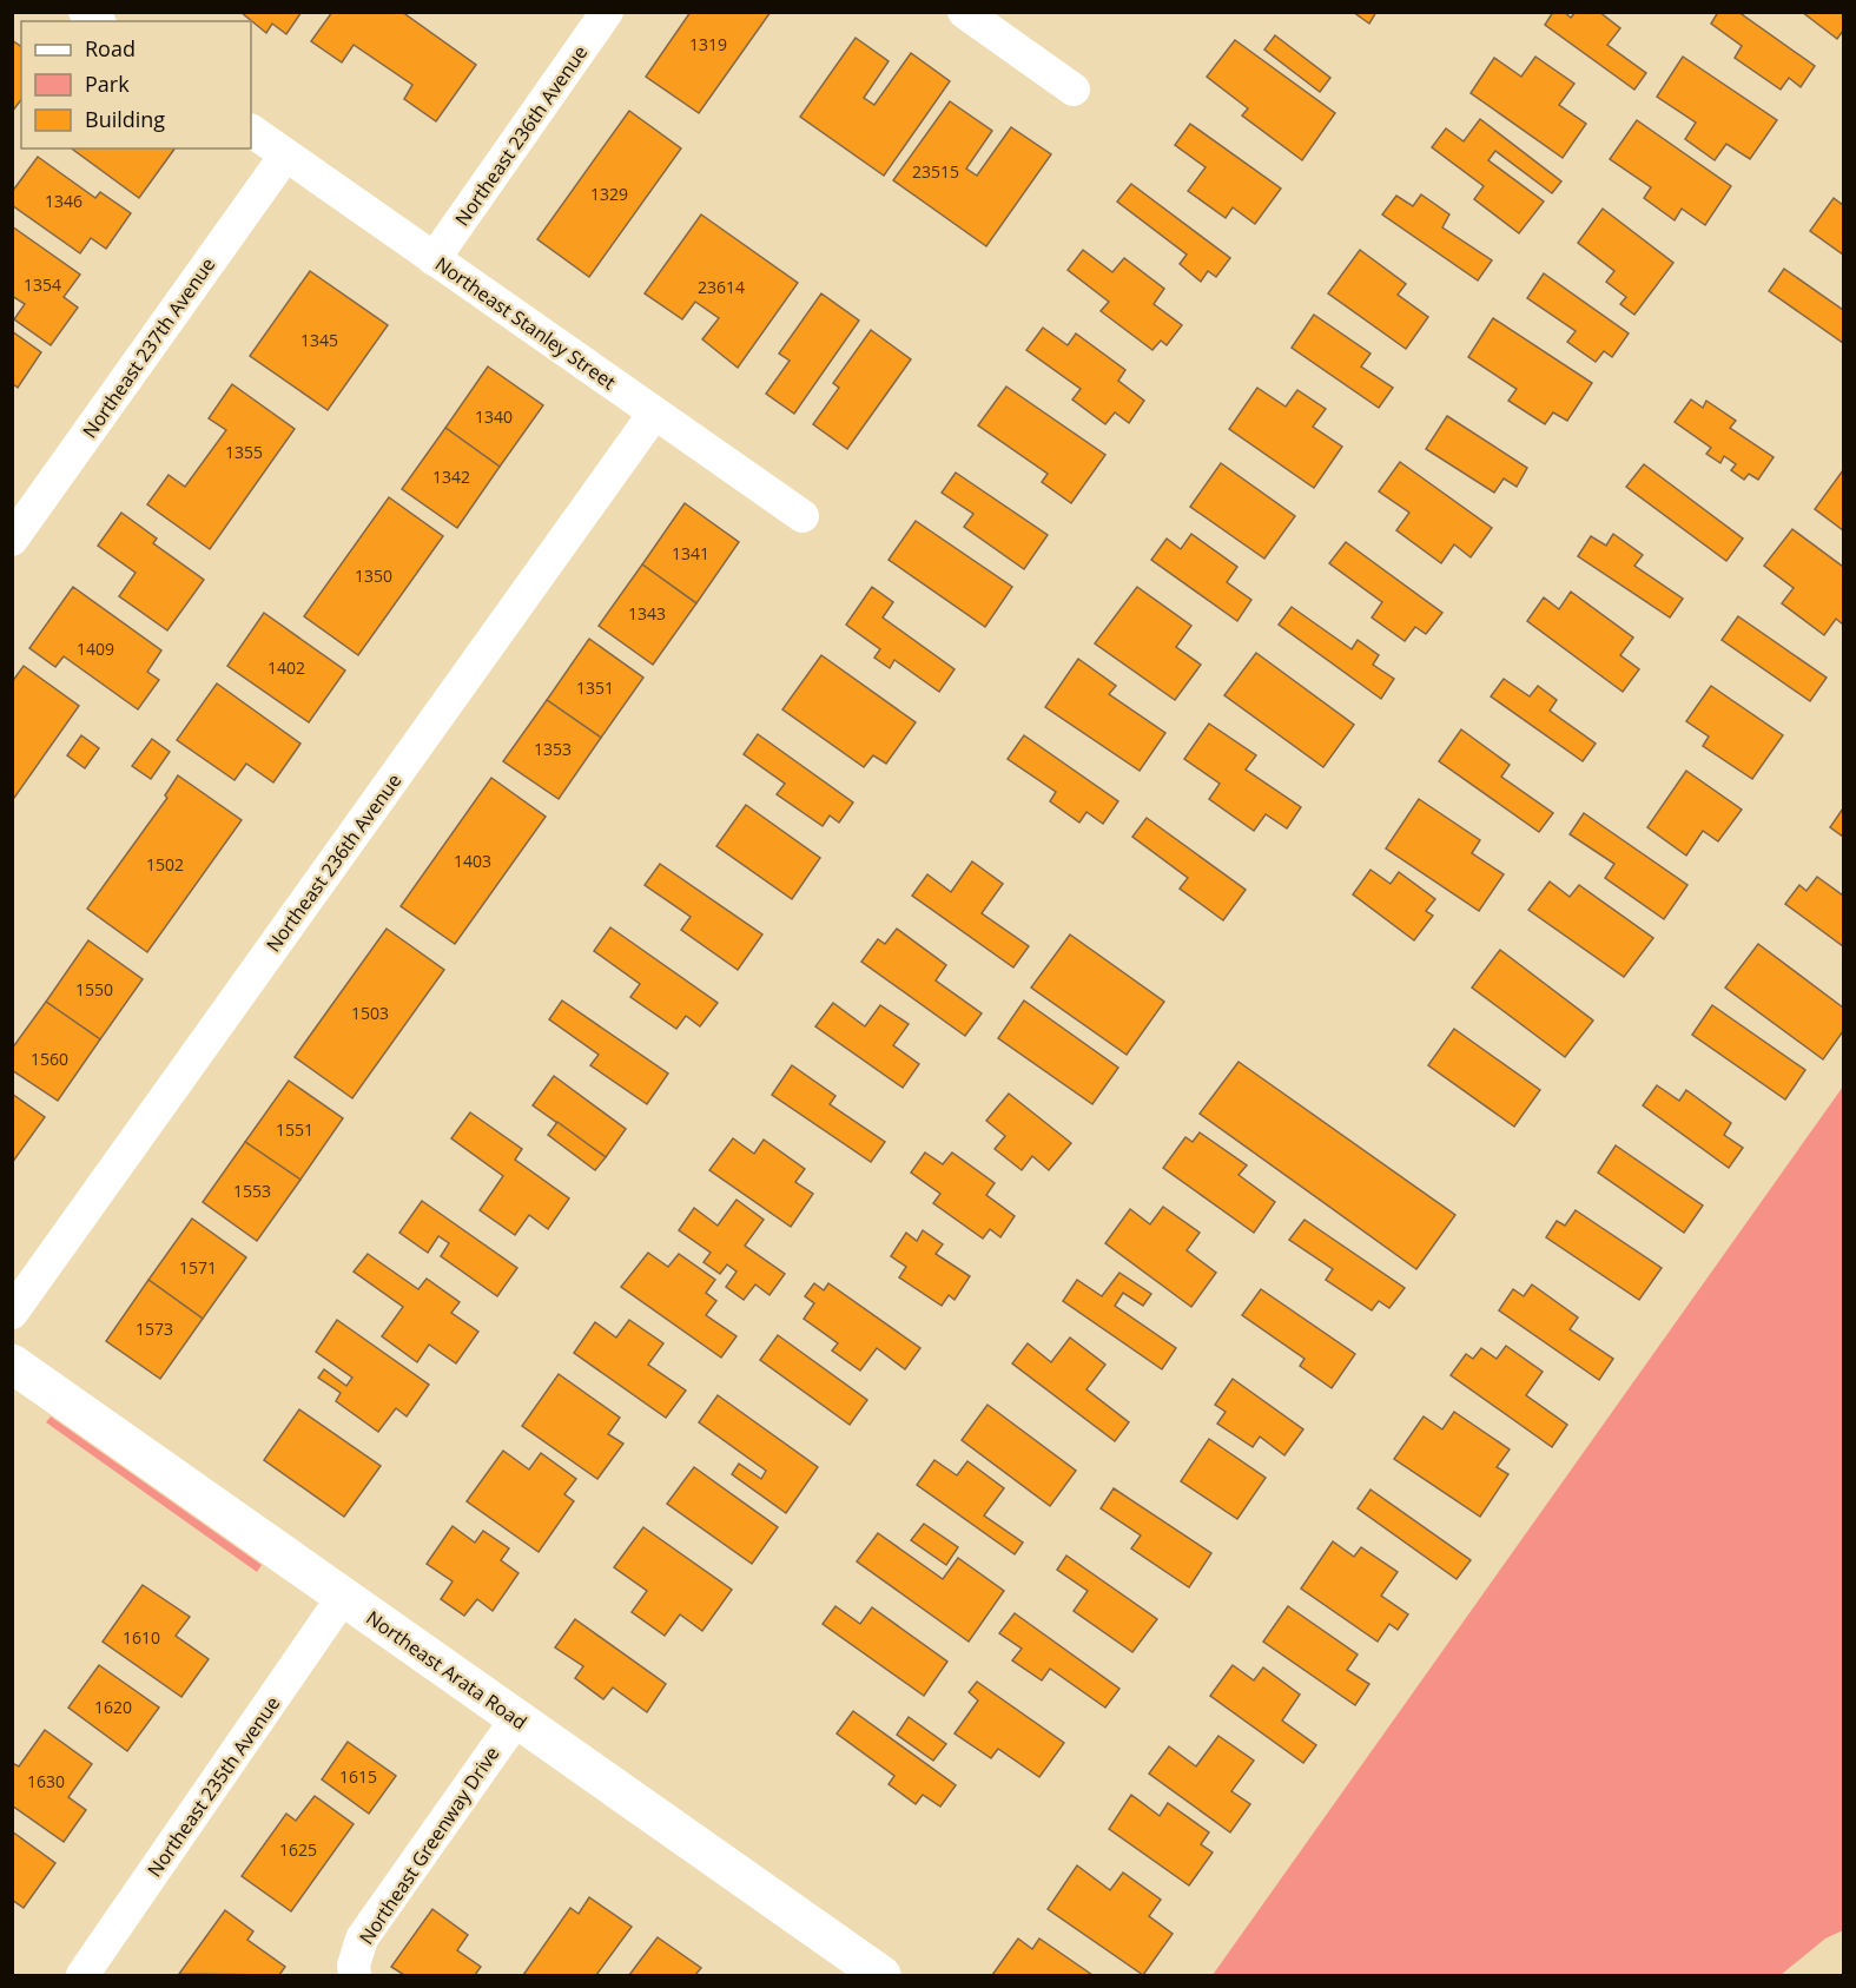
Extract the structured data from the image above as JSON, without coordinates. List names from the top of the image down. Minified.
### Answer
{"streets":{"street":["Northeast 236th Avenue","Northeast Stanley Street","Northeast 237th Avenue","Northeast Arata Road","Northeast 235th Avenue","Northeast Greenway Drive"]},"crossings":[["Northeast 236th Avenue","Northeast Stanley Street"],["Northeast Stanley Street","Northeast 237th Avenue"],["Northeast Arata Road","Northeast 235th Avenue"],["Northeast Arata Road","Northeast Greenway Drive"]],"house_numbers":["1319","23515","1329","1346","1354","23614","1345","1340","1355","1342","1341","1350","1343","1409","1402","1351","1353","1403","1502","1550","1503","1560","1551","1553","1571","1573","1610","1620","1615","1630","1625"],"legend":["Road","Park","Building"]}
